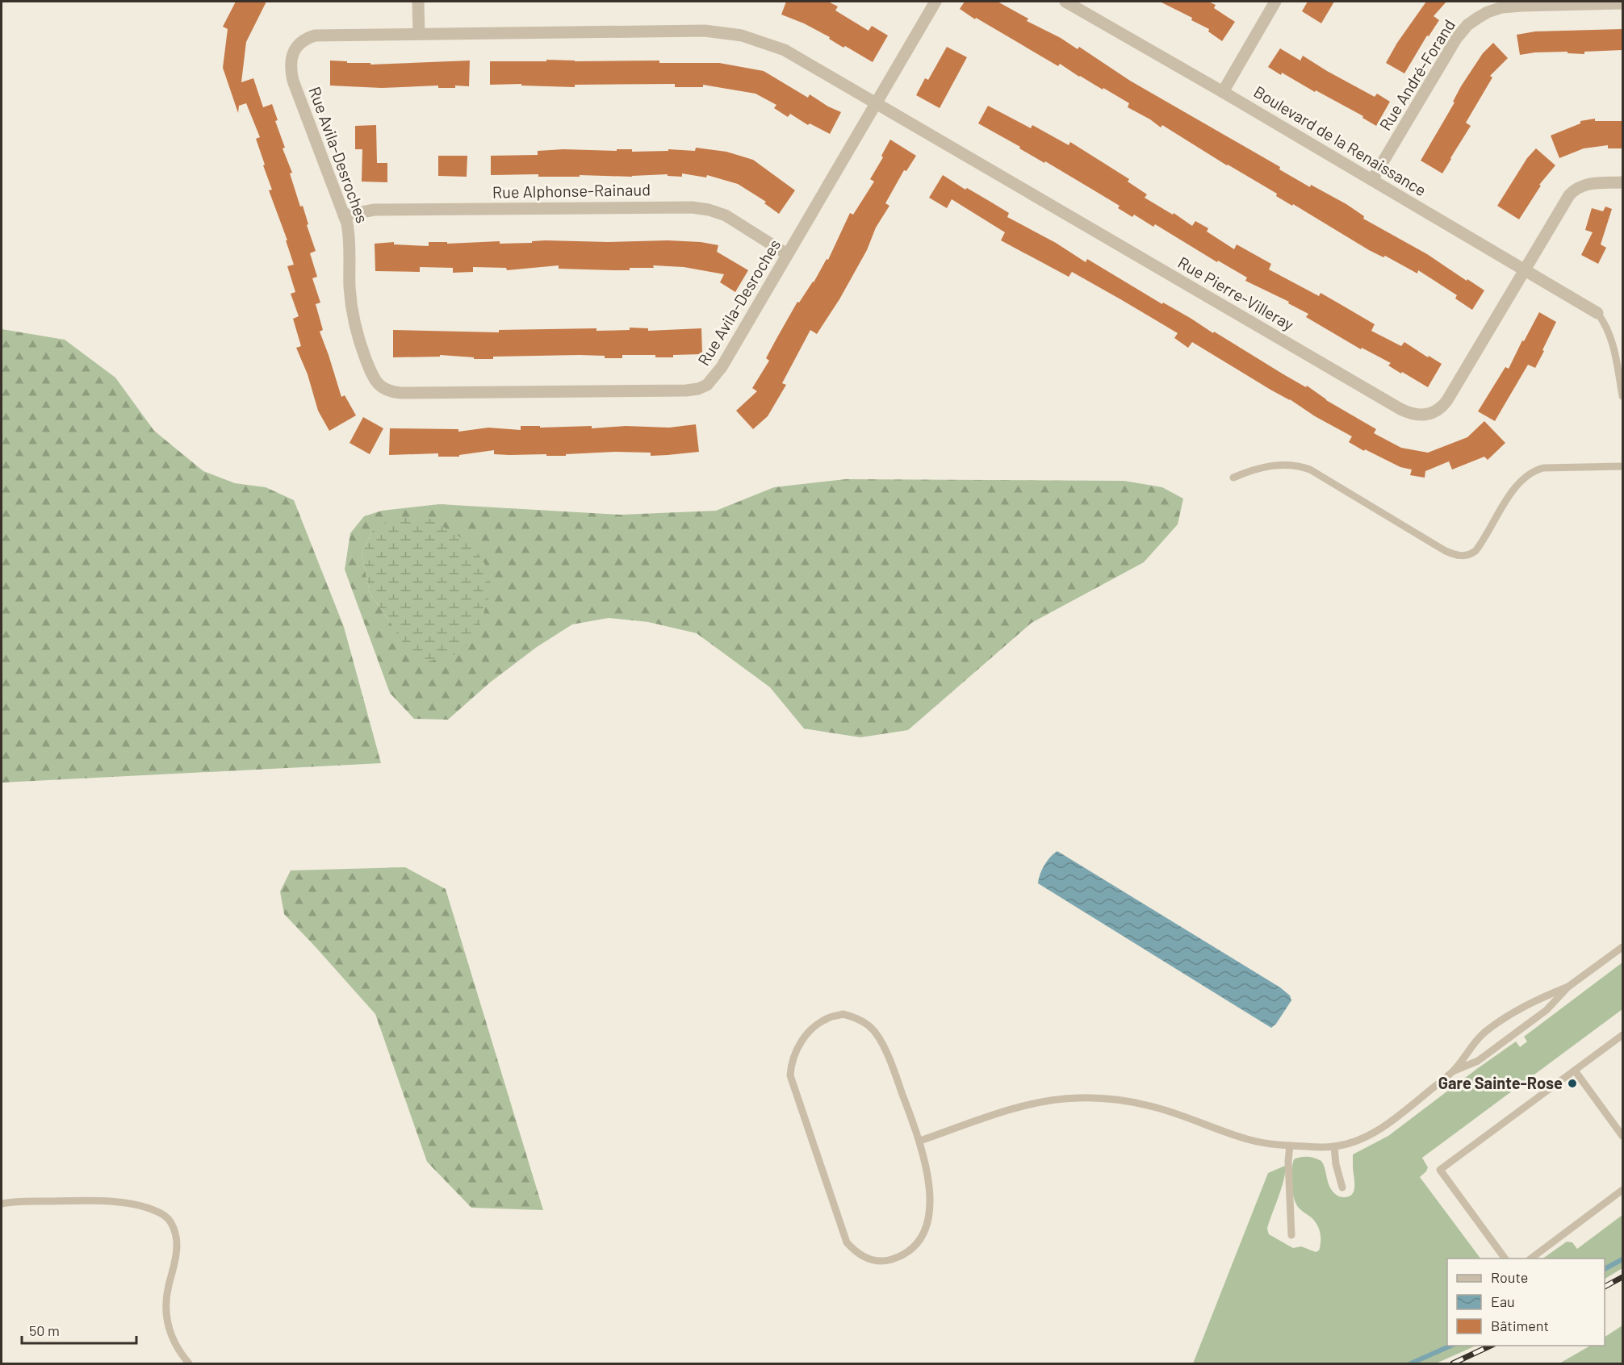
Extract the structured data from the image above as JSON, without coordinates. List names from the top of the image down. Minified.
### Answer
{"streets":{"street":["Rue André-Forand","Boulevard de la Renaissance","Rue Avila-Desroches","Rue Alphonse-Rainaud","Rue Pierre-Villeray"]},"crossings":[["Rue André-Forand","Boulevard de la Renaissance"],["Boulevard de la Renaissance","Rue Pierre-Villeray"],["Rue Avila-Desroches","Rue Alphonse-Rainaud"],["Rue Avila-Desroches","Rue Pierre-Villeray"]],"places":["Gare Sainte-Rose"],"legend":["Route","Eau","Bâtiment"],"scale_bar":"50 m"}
